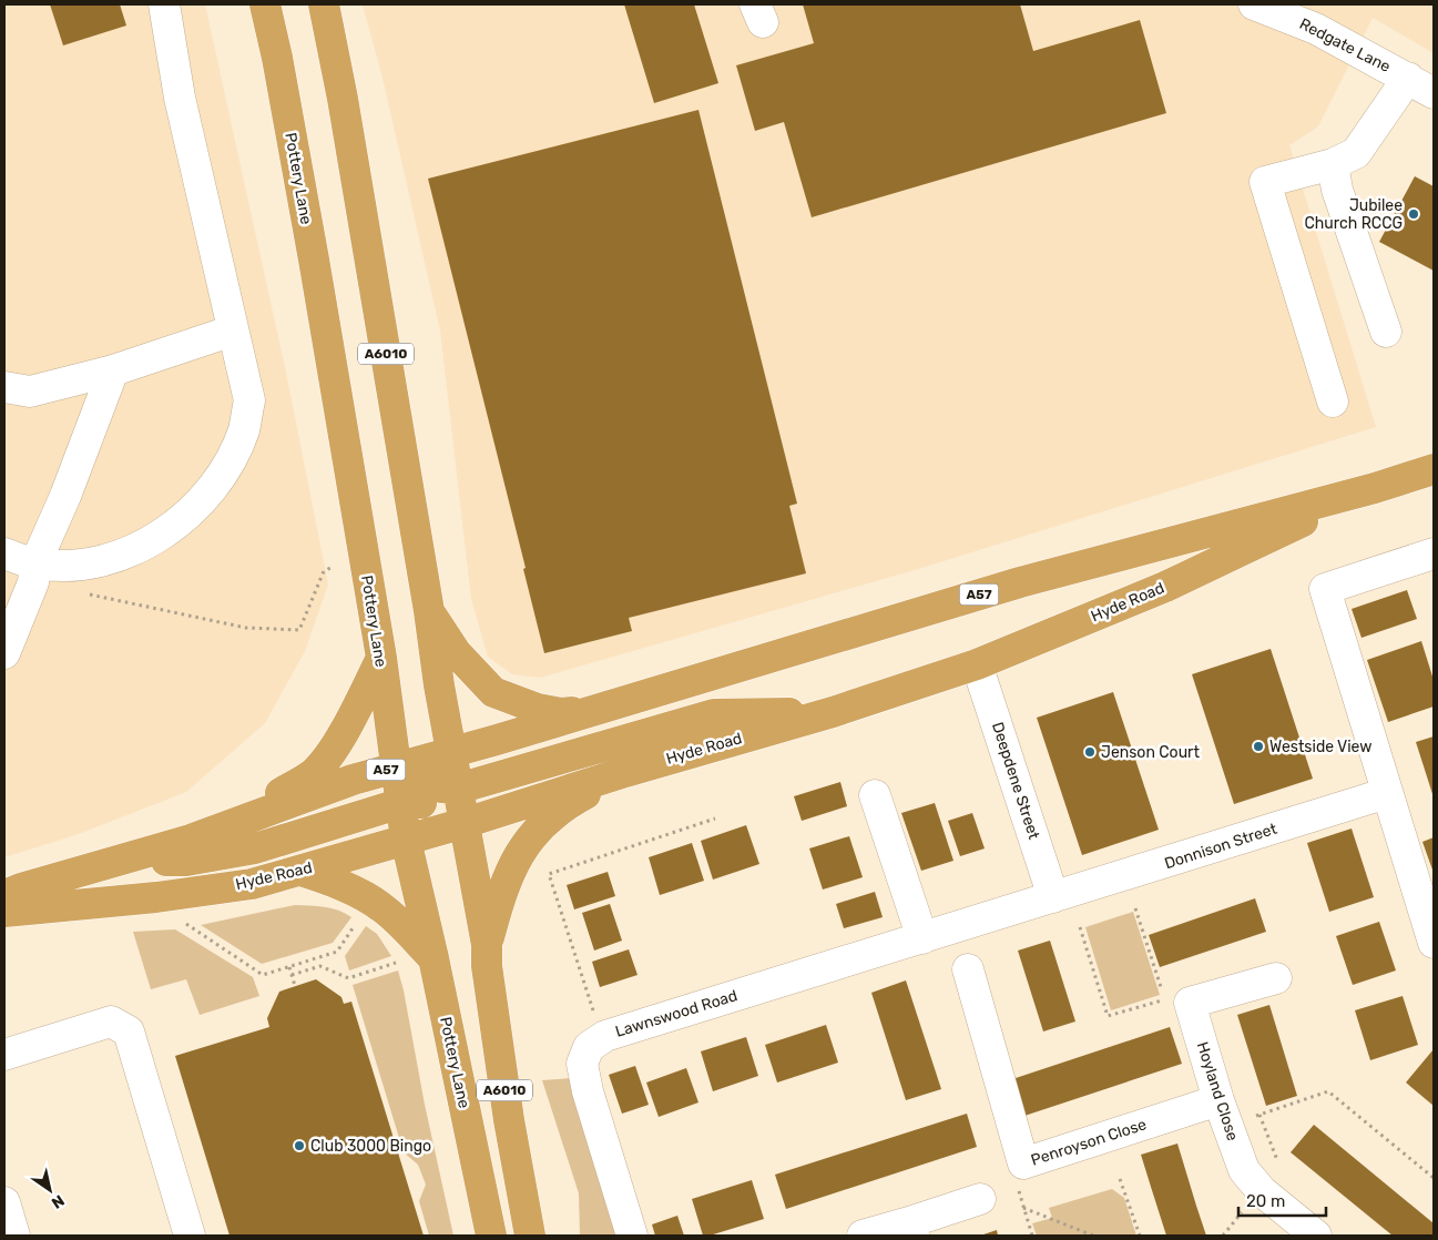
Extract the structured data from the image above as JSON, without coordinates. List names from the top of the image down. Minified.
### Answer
{"streets":{"highway":["Pottery Lane","A6010","A57","Hyde Road"],"street":["Redgate Lane","Deepdene Street","Donnison Street","Lawnswood Road","Hoyland Close","Penroyson Close"]},"crossings":[["Pottery Lane","A57"],["Pottery Lane","Hyde Road"],["A6010","A57"],["A6010","Hyde Road"],["A57","Hyde Road"],["Hyde Road","Deepdene Street"],["Deepdene Street","Donnison Street"],["Deepdene Street","Lawnswood Road"],["Donnison Street","Lawnswood Road"],["Hoyland Close","Penroyson Close"]],"places":["Jubilee Church RCCG","Westside View","Jenson Court","Club 3000 Bingo"],"scale_bar":"20 m","north":"bottom right"}
